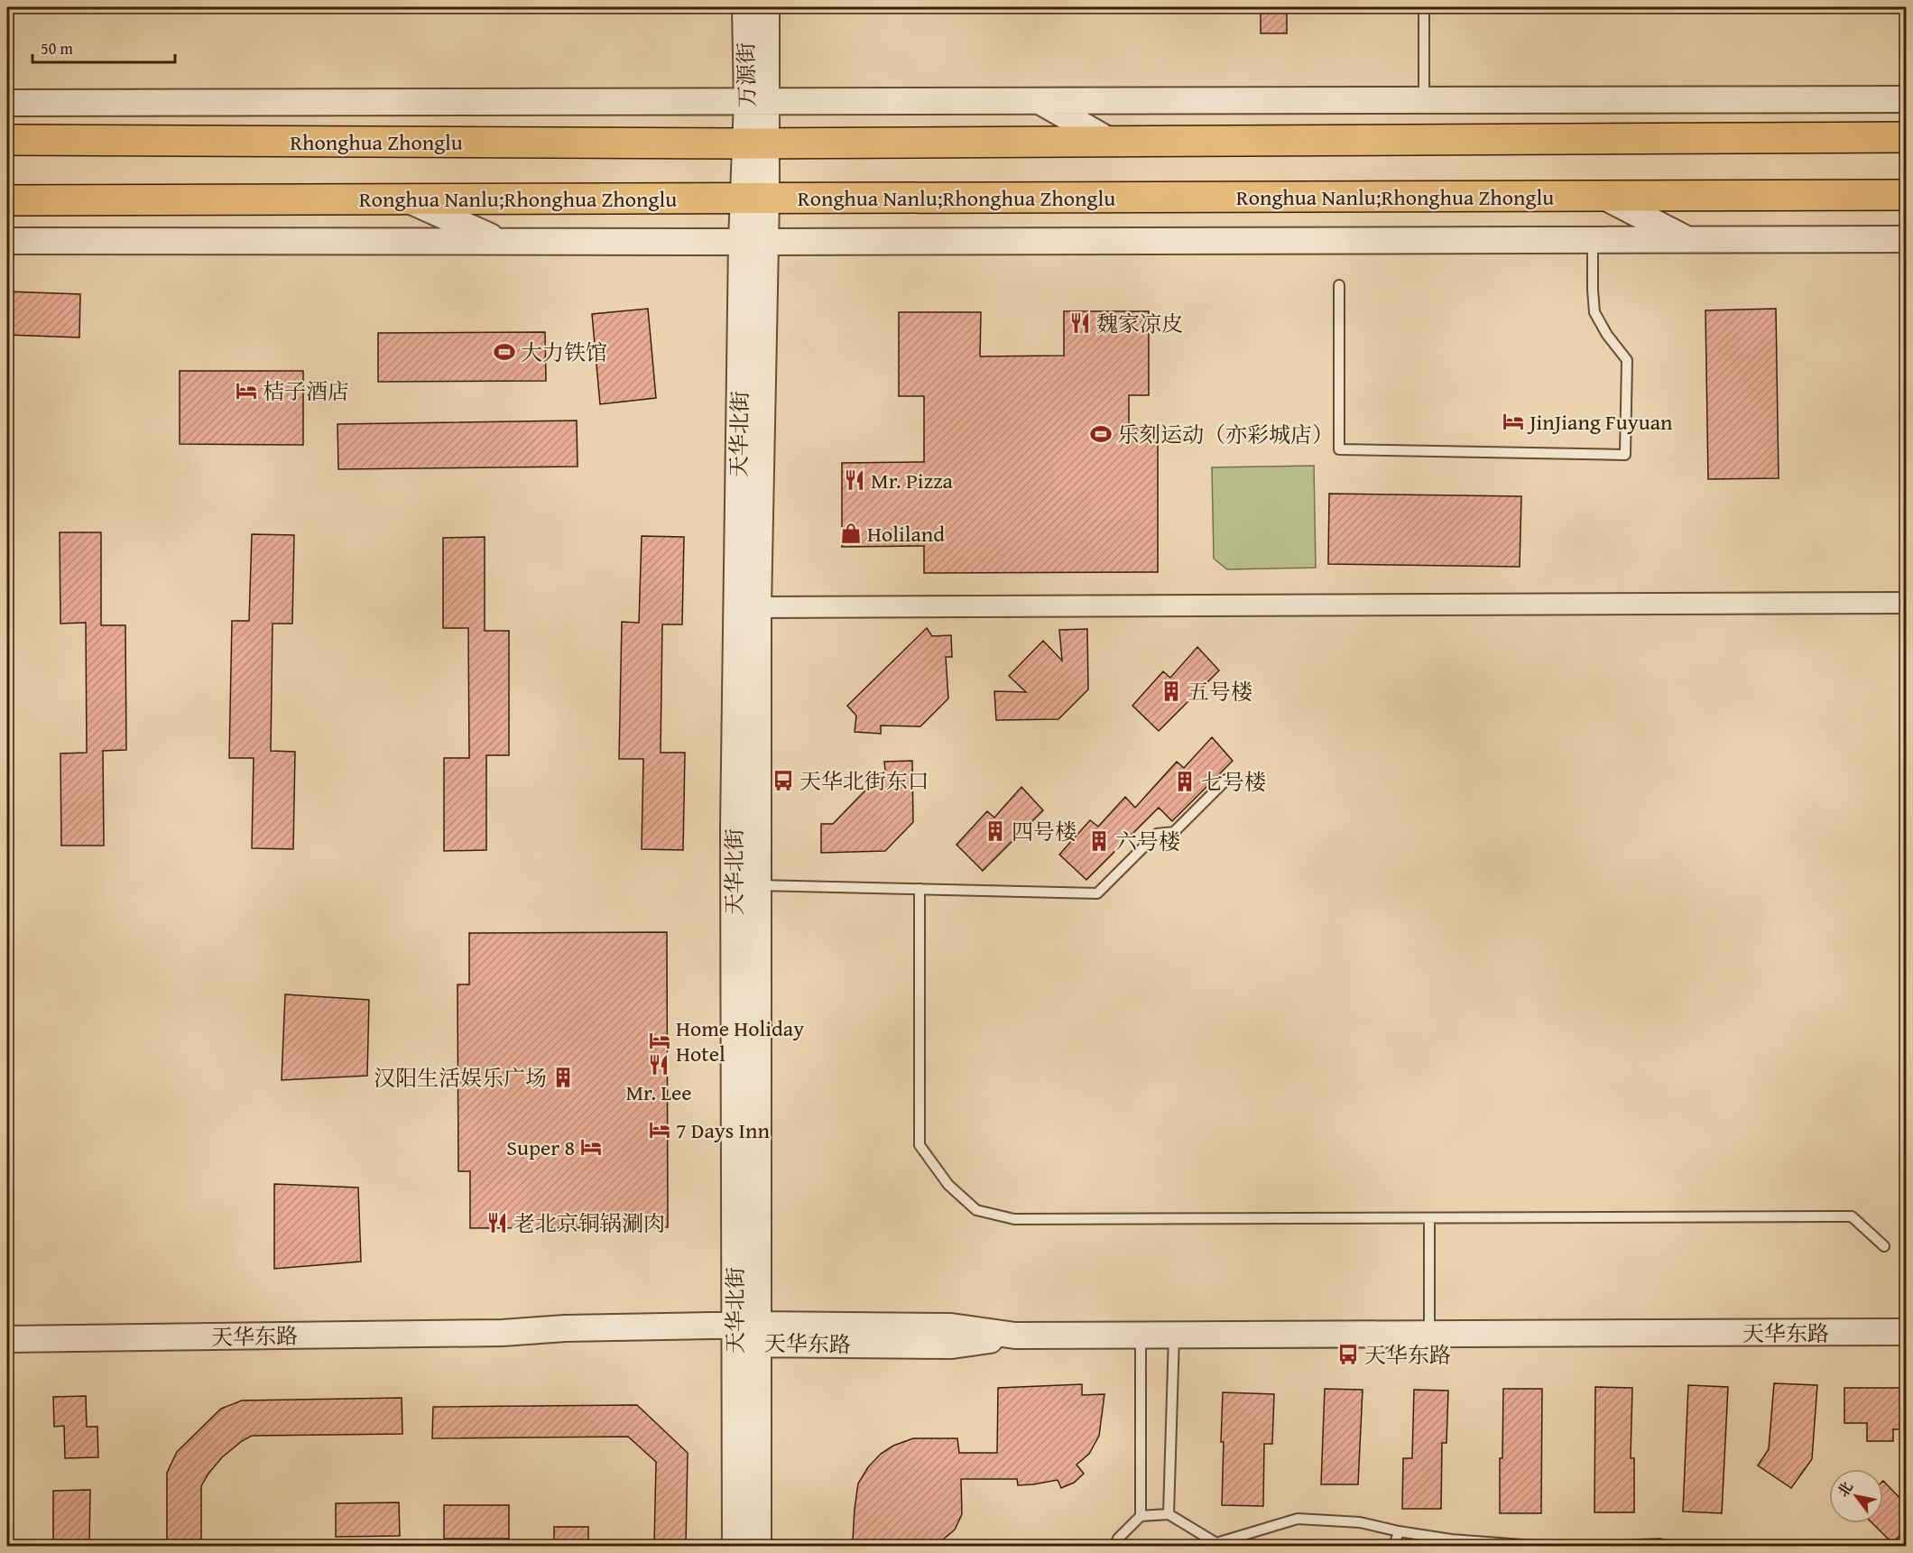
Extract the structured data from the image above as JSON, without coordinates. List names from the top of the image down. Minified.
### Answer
{"streets":{"main road":["Rhonghua Zhonglu","Ronghua Nanlu;Rhonghua Zhonglu"],"street":["万源街","天华北街","天华东路"]},"crossings":[["万源街","Rhonghua Zhonglu"],["万源街","Ronghua Nanlu;Rhonghua Zhonglu"],["万源街","天华北街"],["Ronghua Nanlu;Rhonghua Zhonglu","天华北街"],["天华北街","天华东路"]],"places":{"restaurant":["魏家凉皮","Mr. Pizza","Mr. Lee","老北京铜锅涮肉"],"sports":["大力铁馆","乐刻运动（亦彩城店）"],"hotel":["桔子酒店","JinJiang Fuyuan","Home Holiday Hotel","7 Days Inn","Super 8"],"shop":["Holiland"],"building":["五号楼","七号楼","四号楼","六号楼","汉阳生活娱乐广场"],"bus stop":["天华北街东口","天华东路"]},"scale_bar":"50 m","north":"top left"}
